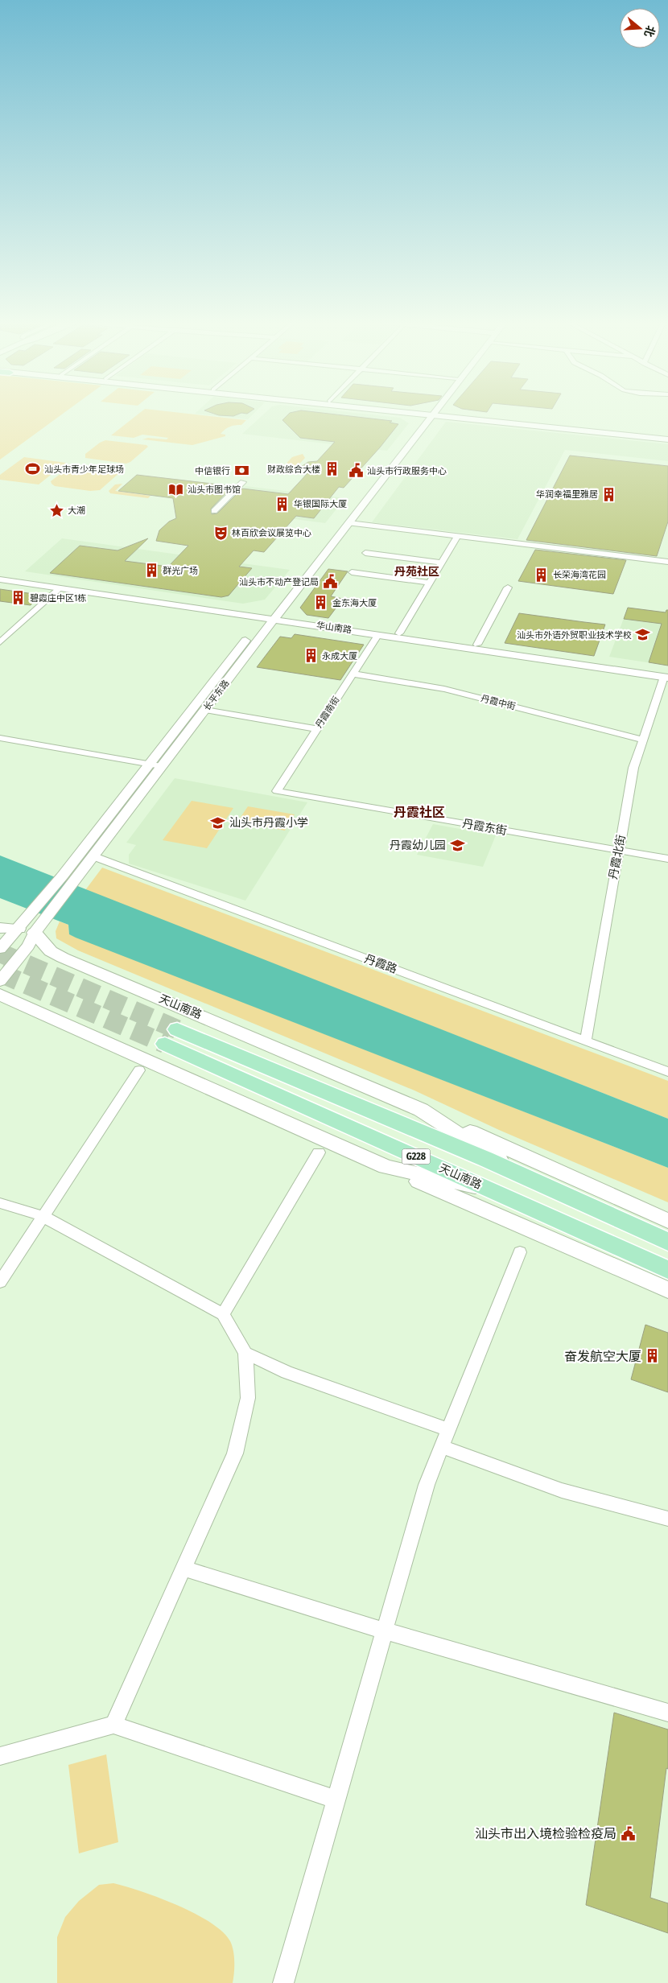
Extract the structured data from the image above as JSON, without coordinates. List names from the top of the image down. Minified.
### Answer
{"streets":{"main road":["天山南路","G228"],"street":["华山南路","长平东路","丹霞中街","丹霞南街","丹霞东街","丹霞北街","丹霞路"]},"crossings":[["华山南路","长平东路"],["华山南路","丹霞南街"],["华山南路","丹霞北街"],["长平东路","丹霞路"],["长平东路","天山南路"],["丹霞中街","丹霞南街"],["丹霞中街","丹霞北街"],["丹霞南街","丹霞东街"],["丹霞东街","丹霞北街"],["丹霞北街","丹霞路"]],"districts":["丹苑社区","丹霞社区"],"places":{"sports":["汕头市青少年足球场"],"building":["财政综合大楼","华润幸福里雅居","华银国际大厦","群光广场","长荣海湾花园","碧霞庄中区1栋","金东海大厦","永成大厦","奋发航空大厦"],"bank":["中信银行"],"public building":["汕头市行政服务中心","汕头市不动产登记局","汕头市出入境检验检疫局"],"library":["汕头市图书馆"],"place":["大潮"],"theatre":["林百欣会议展览中心"],"school or university":["汕头市外语外贸职业技术学校","汕头市丹霞小学","丹霞幼儿园"]},"north":"right"}
